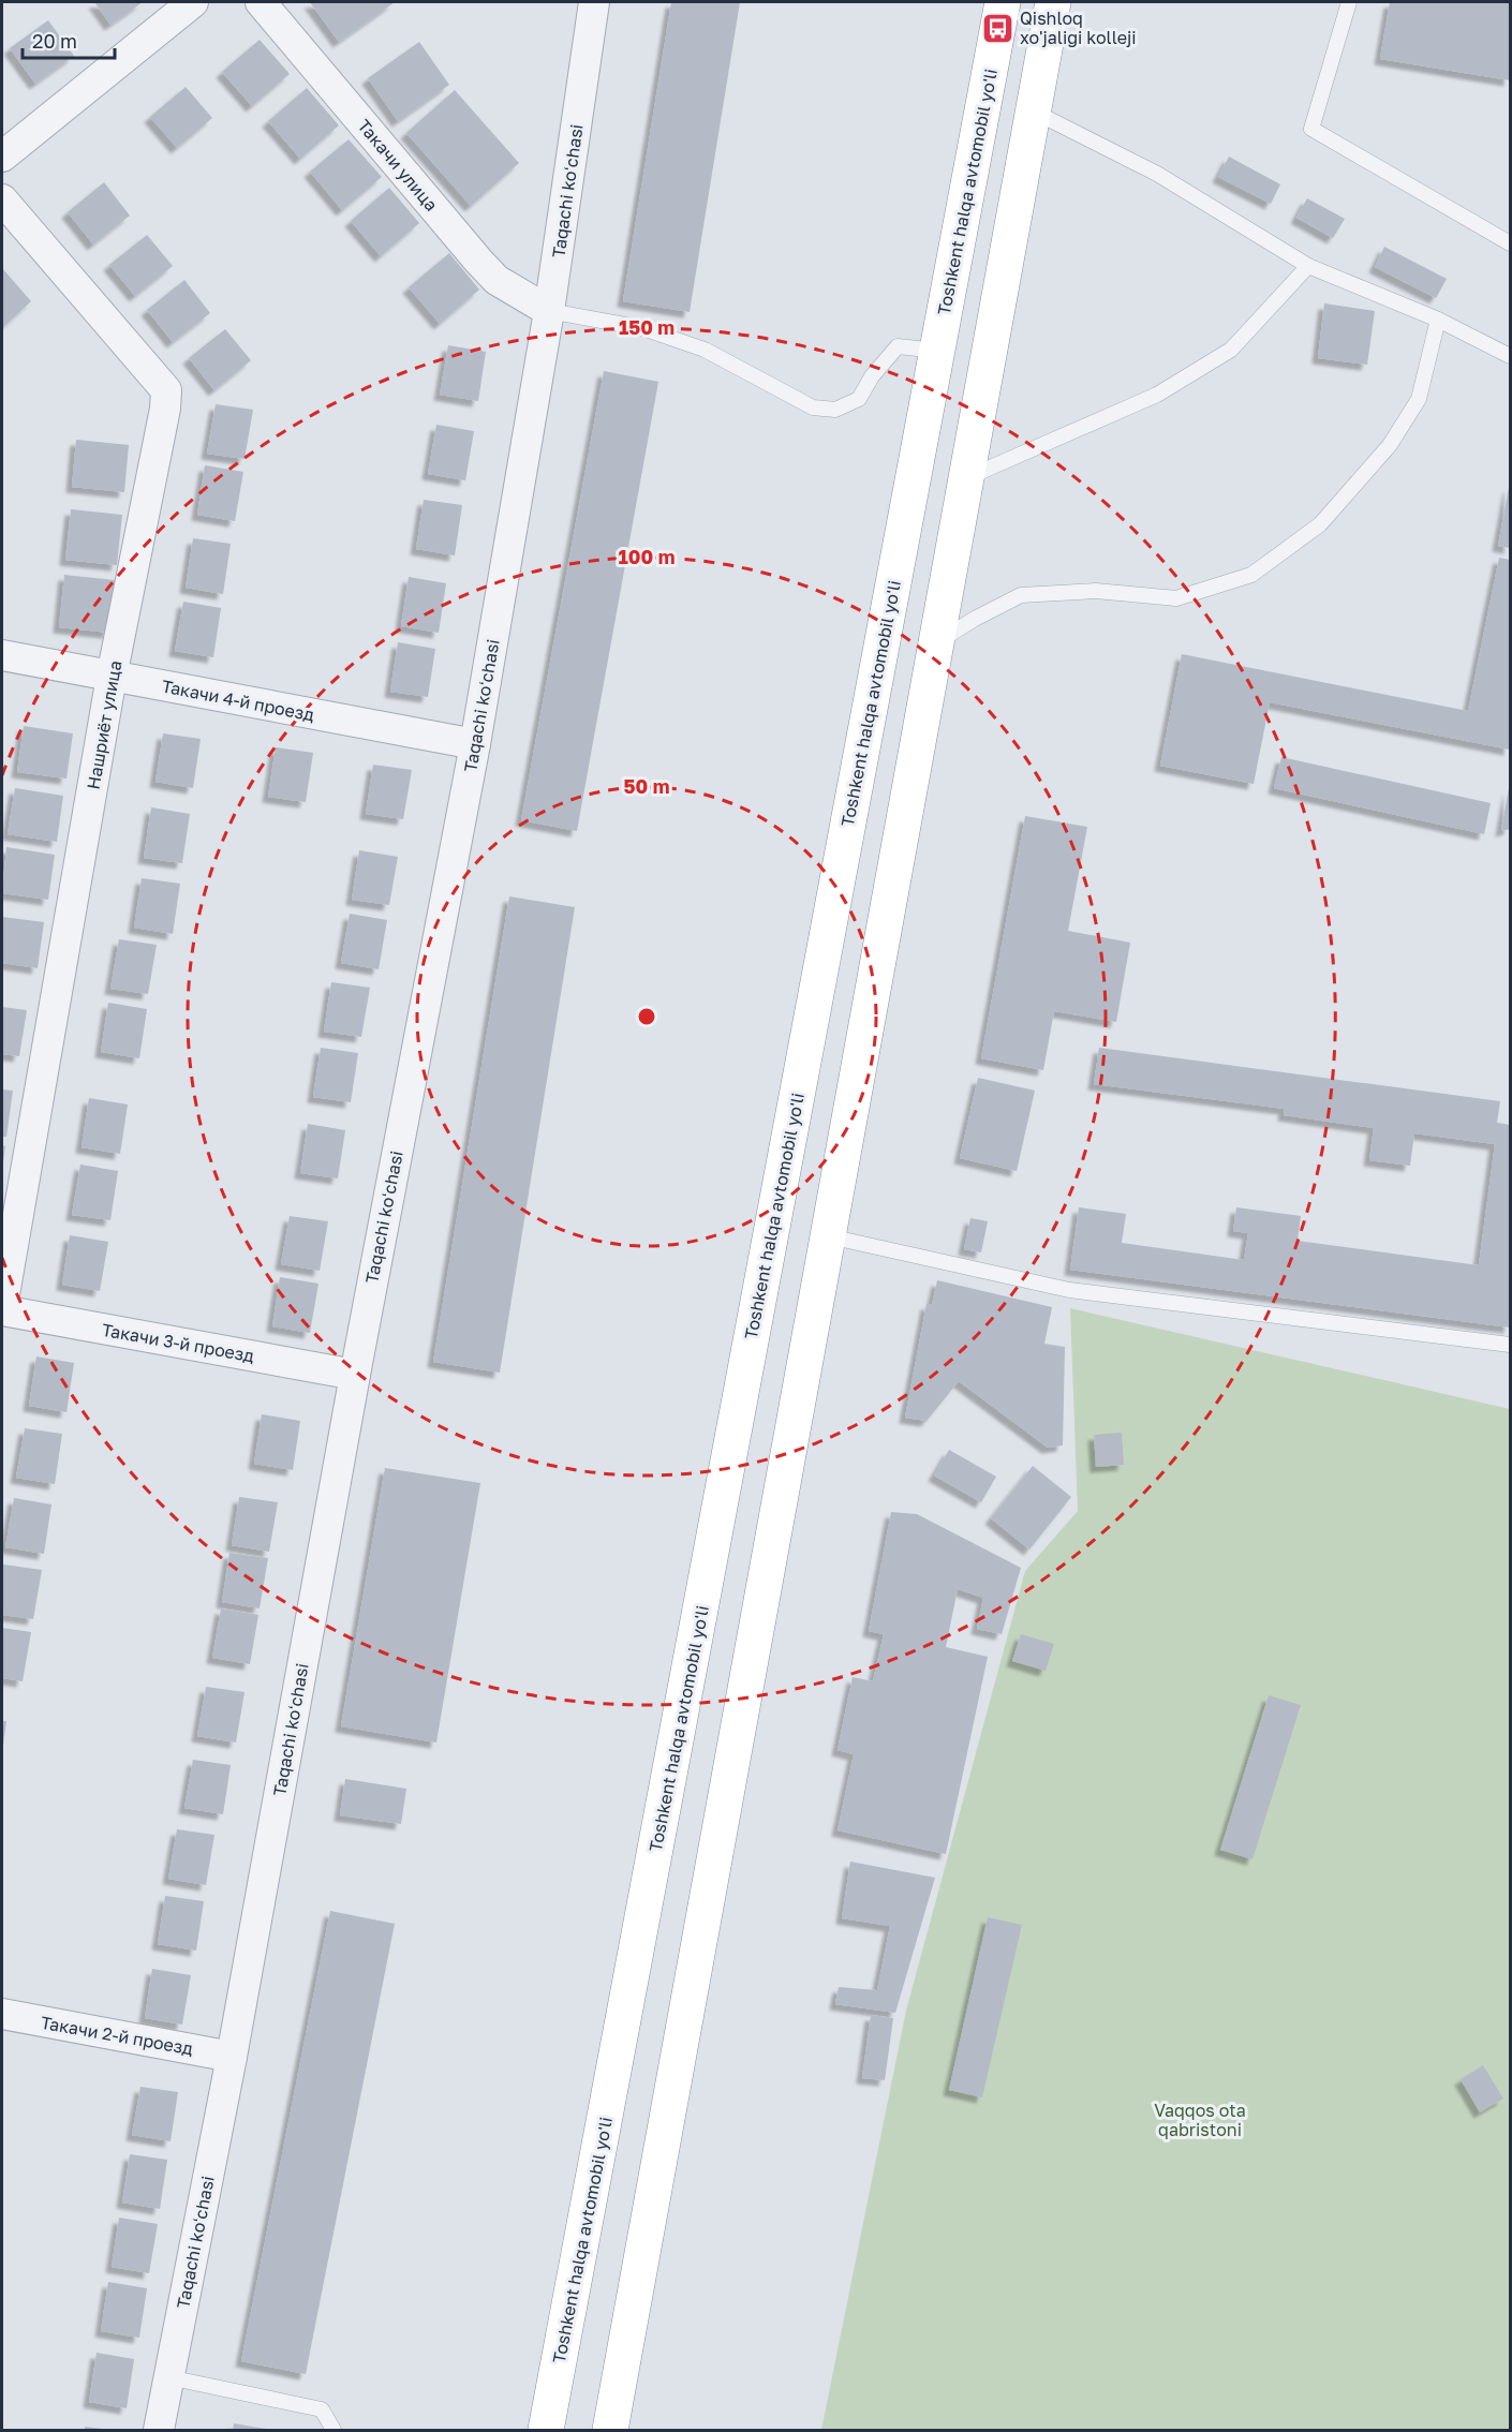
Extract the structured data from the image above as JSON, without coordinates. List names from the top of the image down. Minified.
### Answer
{"streets":{"highway":["Toshkent halqa avtomobil yo'li"],"street":["Такачи улица","Taqachi koʻchasi","Такачи 4-й проезд","Нашриёт улица","Такачи 3-й проезд","Такачи 2-й проезд"]},"crossings":[["Такачи улица","Taqachi koʻchasi"],["Taqachi koʻchasi","Такачи 4-й проезд"],["Taqachi koʻchasi","Такачи 3-й проезд"],["Taqachi koʻchasi","Такачи 2-й проезд"],["Такачи 4-й проезд","Нашриёт улица"],["Нашриёт улица","Такачи 3-й проезд"]],"parks":["Vaqqos ota qabristoni"],"places":{"bus stop":["Qishloq xo'jaligi kolleji"]},"scale_bar":"20 m","rings":["150 m","100 m","50 m"]}
